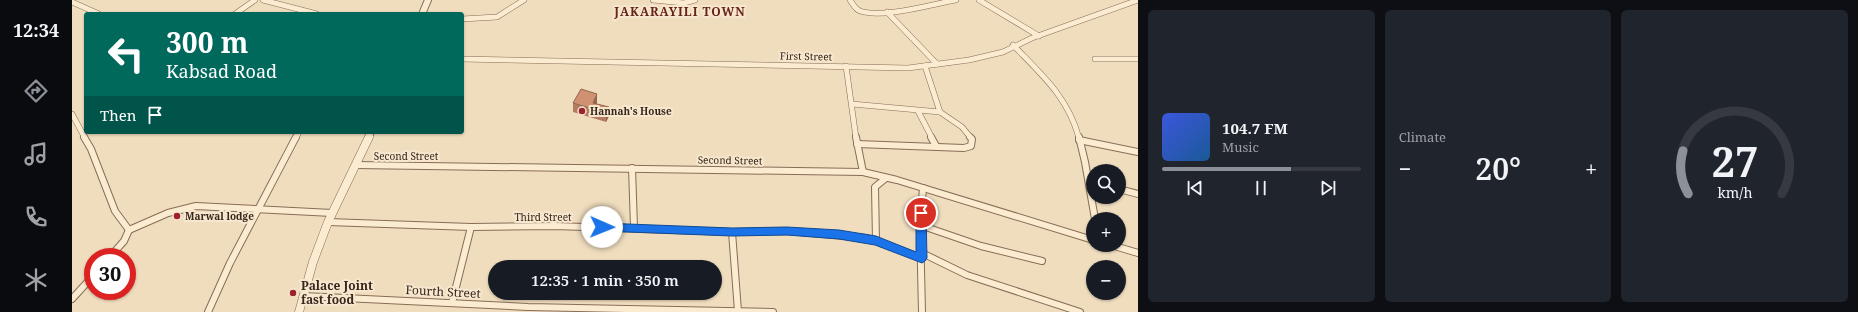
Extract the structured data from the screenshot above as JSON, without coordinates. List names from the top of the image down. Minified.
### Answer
{"streets":{"street":["First Street","Second Street","Third Street","Fourth Street"]},"districts":["JAKARAYILI TOWN"],"places":["Hannah's House","Marwal lodge","Palace Joint fast food"],"page":{"tabs":"12:34","tile":"Climate","turn":["300 m","Kabsad Road"],"then":"Then","song":["104.7 FM","Music"],"heat":["−","20°","+"],"map_buttons":["+","−"],"limit":"30","trip":"12:35 · 1 min · 350 m","gauge":["27","km/h"]}}
